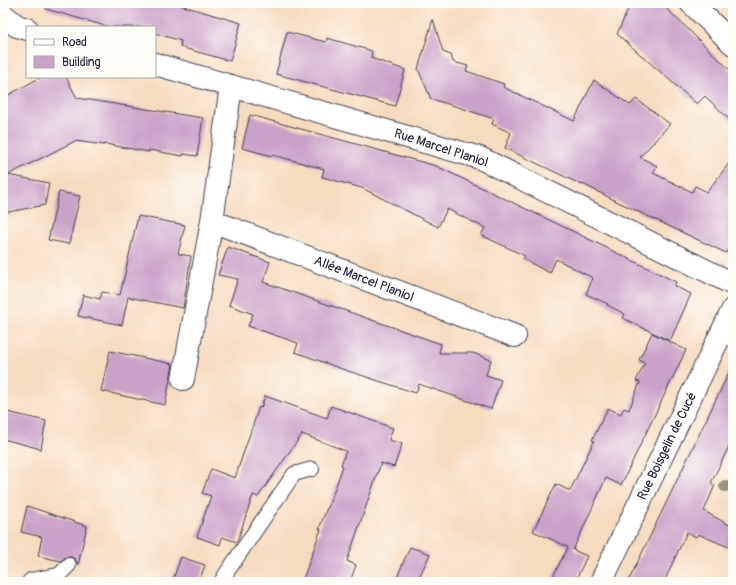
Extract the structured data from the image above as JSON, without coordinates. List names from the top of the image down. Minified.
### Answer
{"streets":{"street":["Rue Marcel Planiol","Allée Marcel Planiol","Rue Boisgelin de Cucé"]},"legend":["Road","Building"]}
